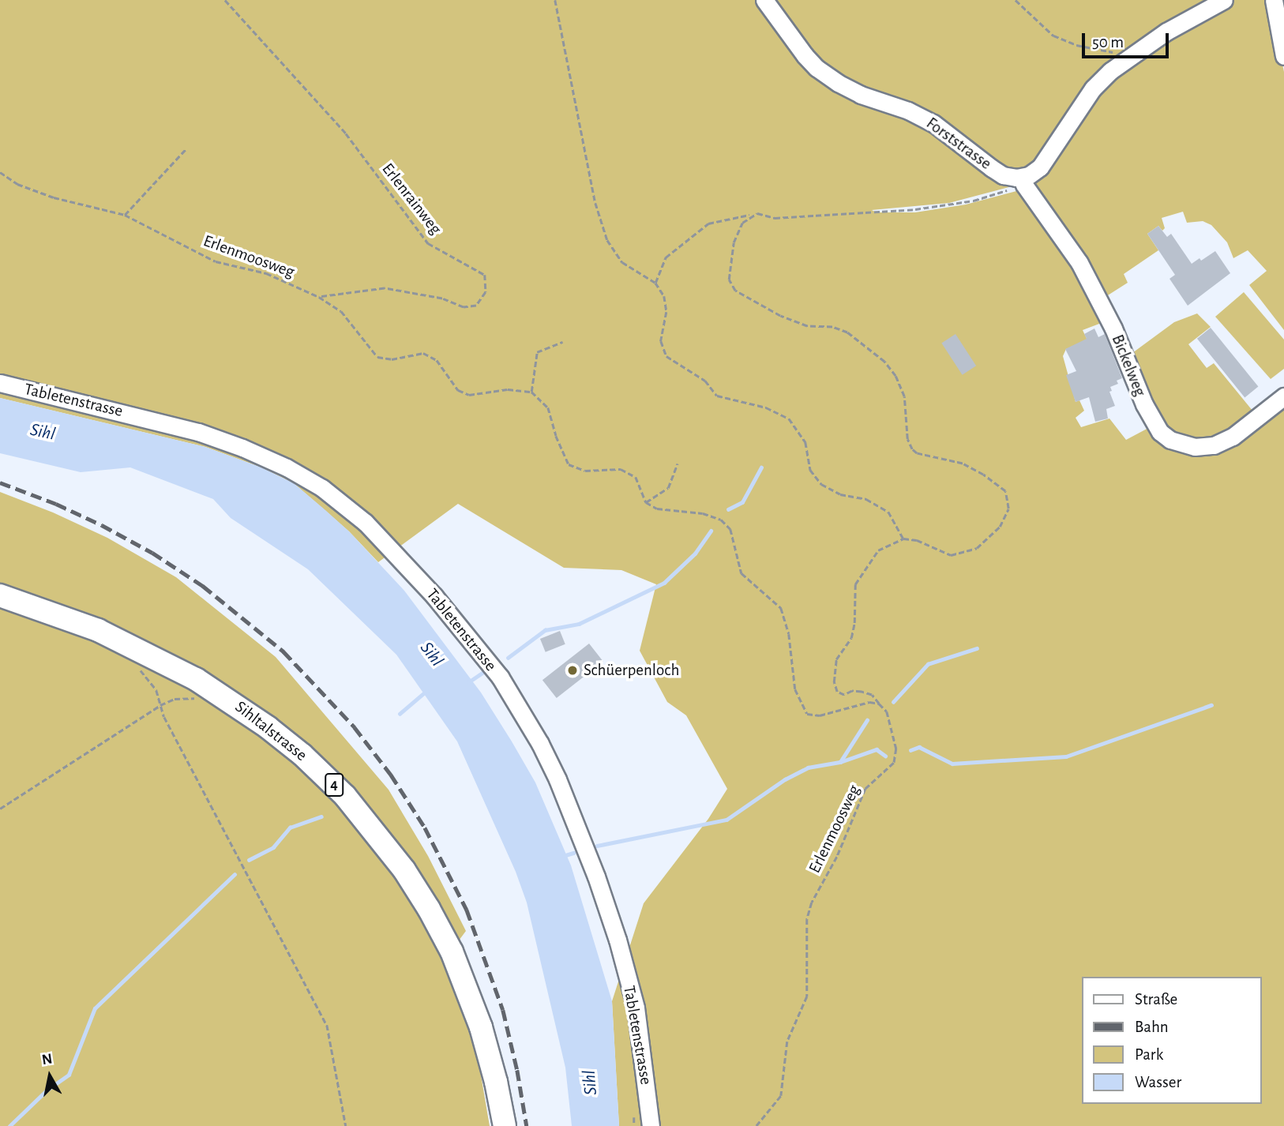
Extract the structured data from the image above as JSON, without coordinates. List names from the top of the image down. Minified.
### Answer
{"streets":{"main road":["Sihltalstrasse","4"],"street":["Forststrasse","Bickelweg","Tabletenstrasse"],"path":["Erlenrainweg","Erlenmoosweg"]},"crossings":[["Forststrasse","Bickelweg"],["Erlenrainweg","Erlenmoosweg"]],"water":["Sihl"],"places":["Schüerpenloch"],"legend":["Straße","Bahn","Park","Wasser"],"scale_bar":"50 m","north":"top"}
